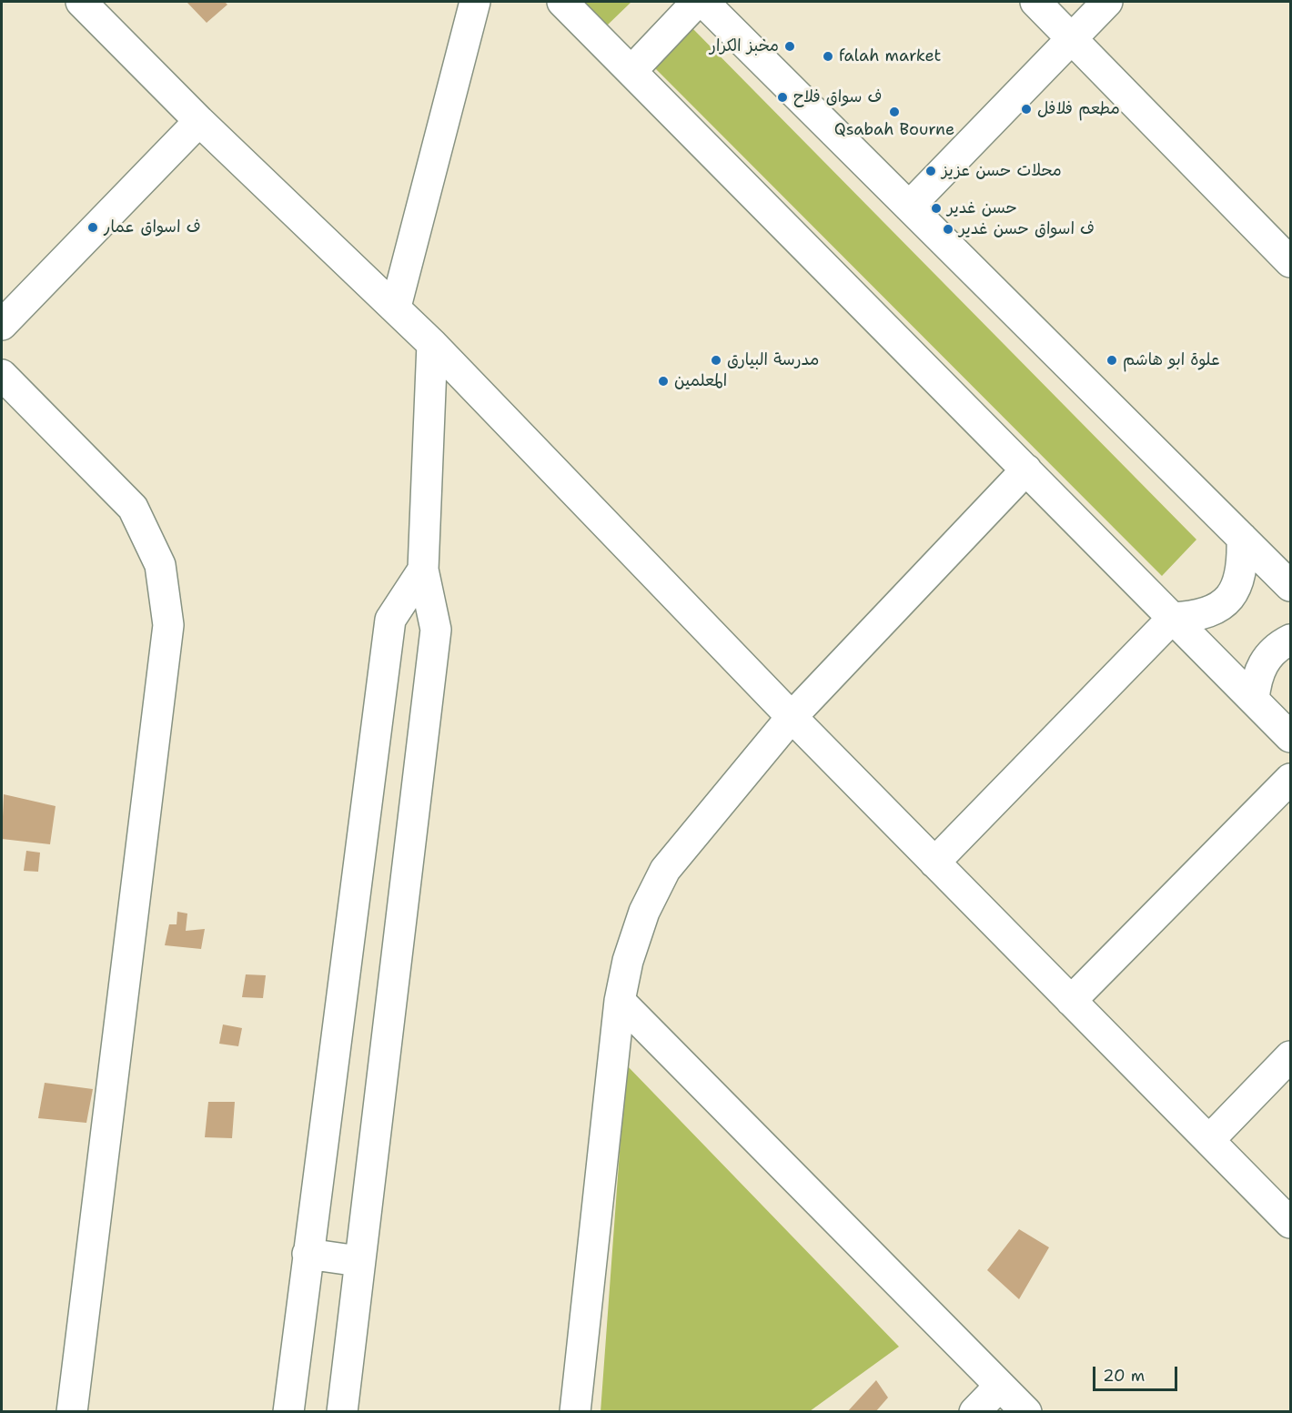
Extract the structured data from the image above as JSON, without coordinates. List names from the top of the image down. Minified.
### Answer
{"places":["مخبز الكرار","falah market","ف سواق فلاح","مطعم فلافل","Qsabah Bourne","محلات حسن عزيز","حسن غدير","ف اسواق عمار","ف اسواق حسن غدير","مدرسة البيارق","علوة ابو هاشم","المعلمين"],"scale_bar":"20 m"}
